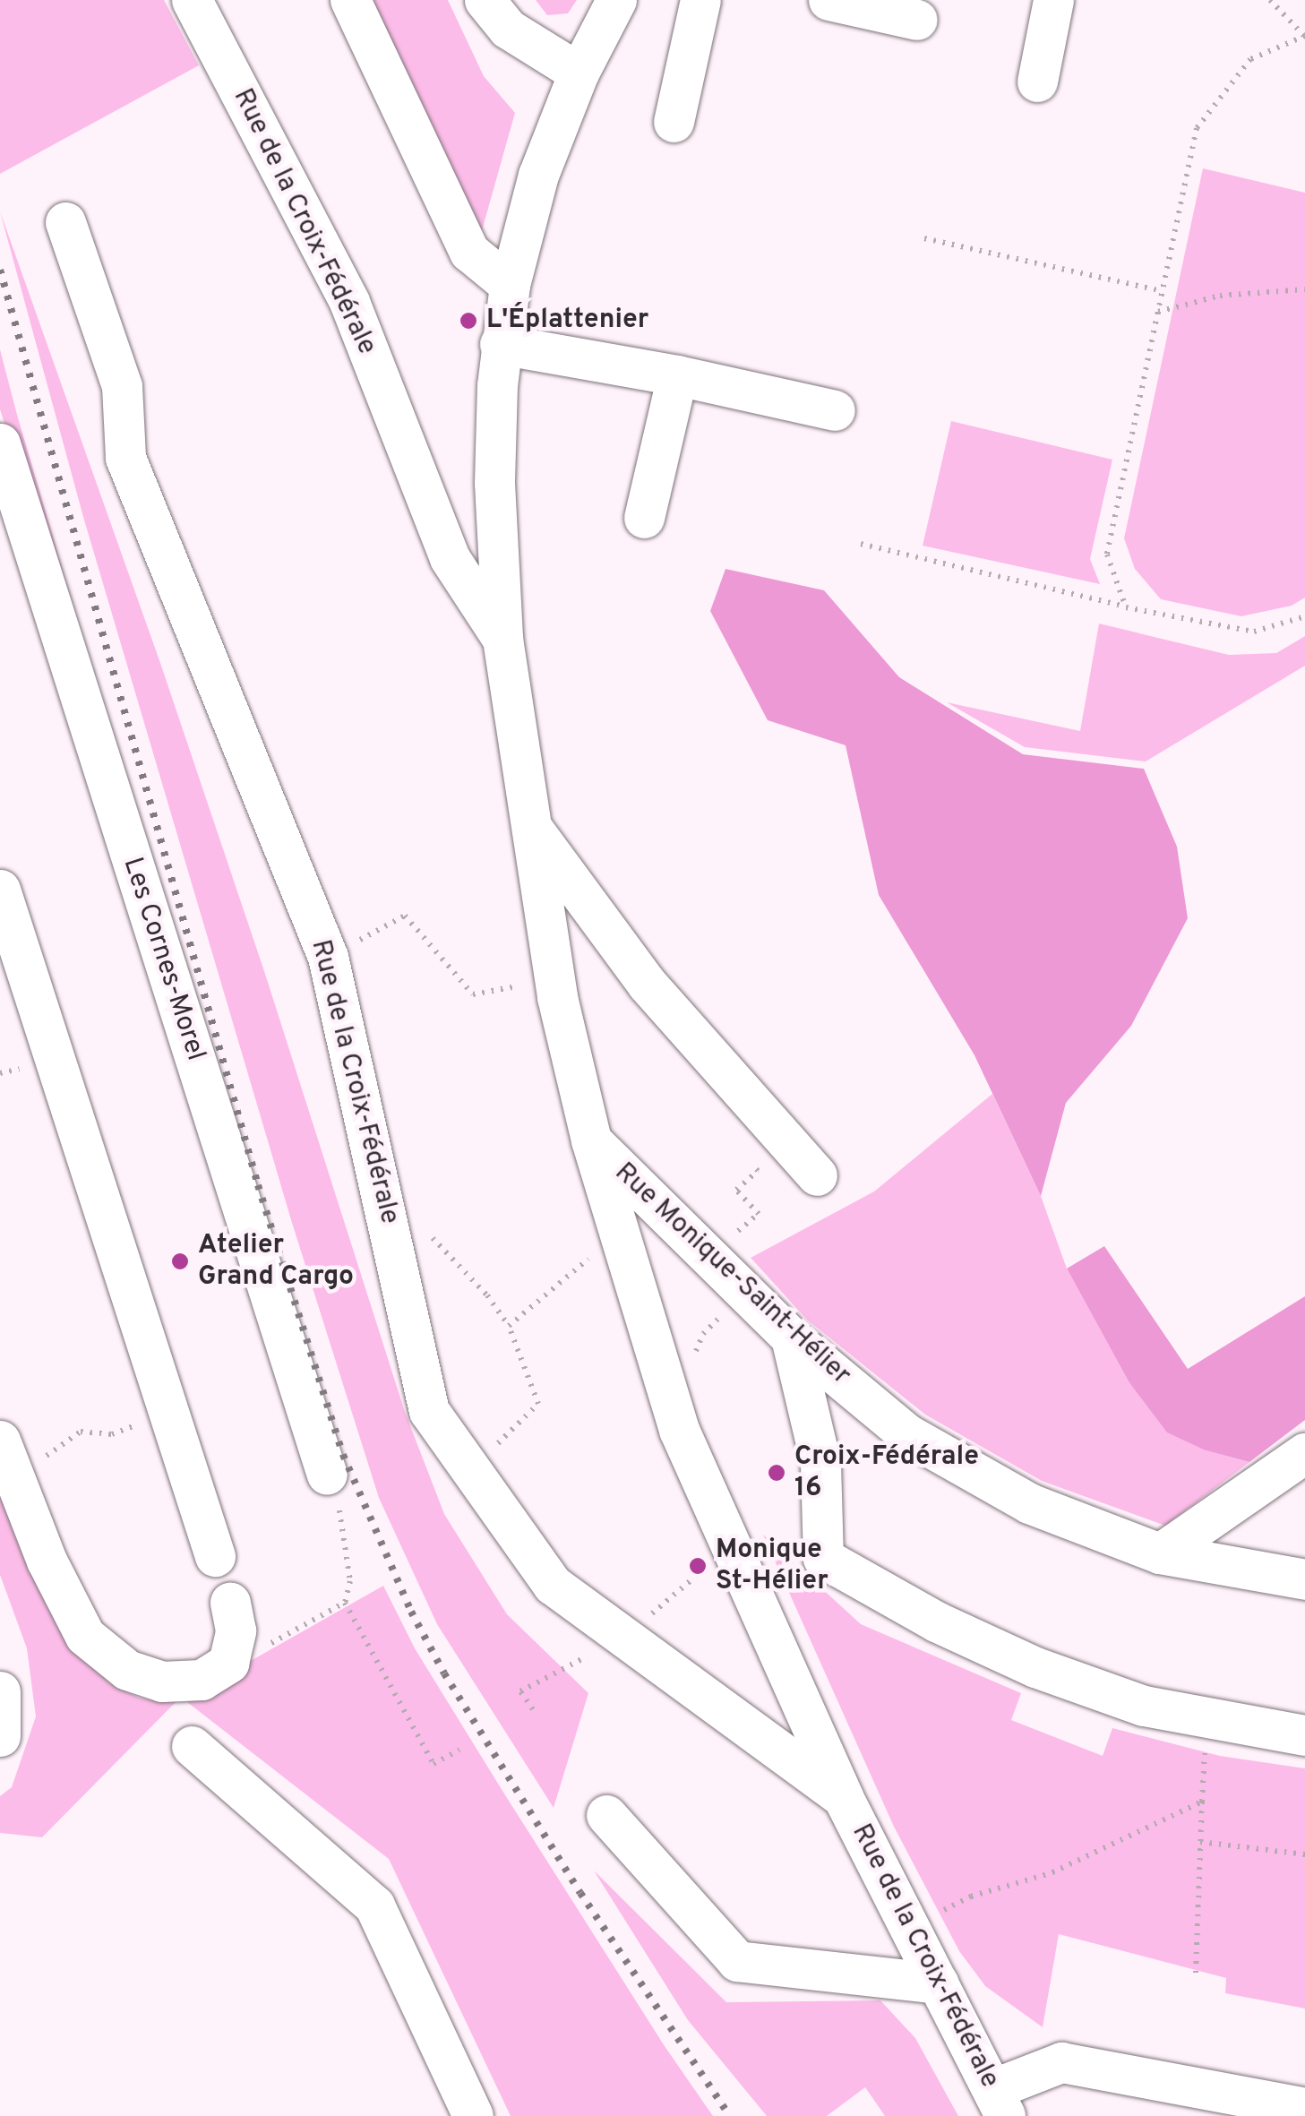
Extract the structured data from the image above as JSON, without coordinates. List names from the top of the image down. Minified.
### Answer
{"streets":{"street":["Rue de la Croix-Fédérale","Les Cornes-Morel","Rue Monique-Saint-Hélier"]},"crossings":[["Rue de la Croix-Fédérale","Rue Monique-Saint-Hélier"]],"places":["L'Éplattenier","Atelier Grand Cargo","Croix-Fédérale 16","Monique St-Hélier"]}
